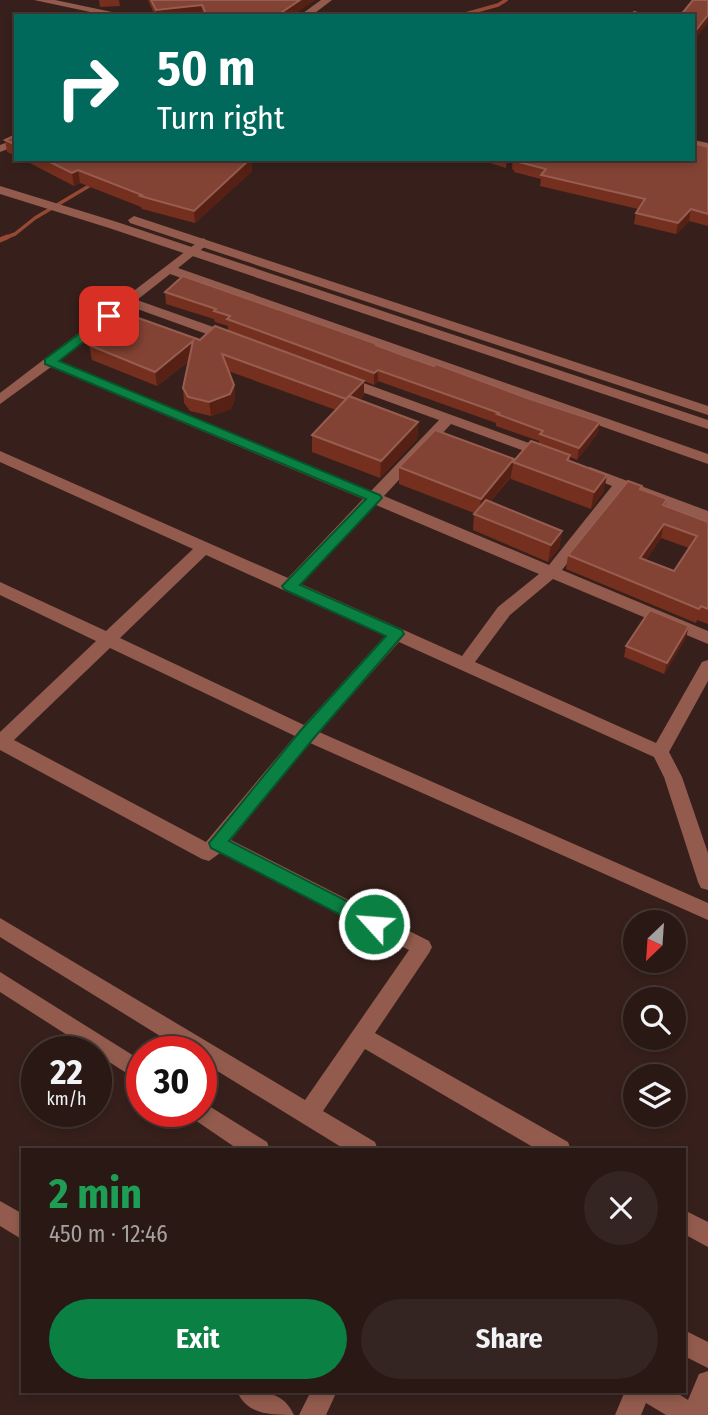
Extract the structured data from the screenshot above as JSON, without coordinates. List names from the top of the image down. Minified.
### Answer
{"north":"bottom left","page":{"turn":["50 m","Turn right"],"speed":"22 km/h","limit":"30","heading":["2 min","450 m · 12:46"],"buttons":["Exit","Share"]}}
